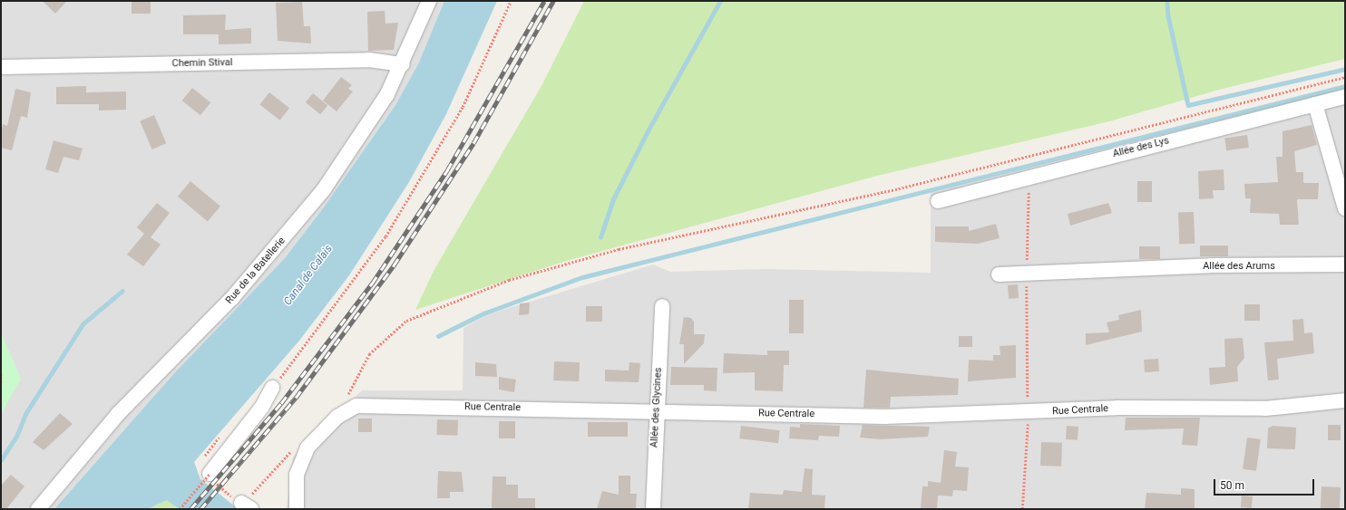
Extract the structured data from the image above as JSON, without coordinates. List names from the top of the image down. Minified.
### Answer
{"streets":{"street":["Chemin Stival","Allée des Lys","Allée des Arums","Rue de la Batellerie","Rue Centrale","Allée des Glycines"]},"crossings":[["Chemin Stival","Rue de la Batellerie"],["Rue Centrale","Allée des Glycines"]],"water":["Canal de Calais"],"scale_bar":"50 m"}
